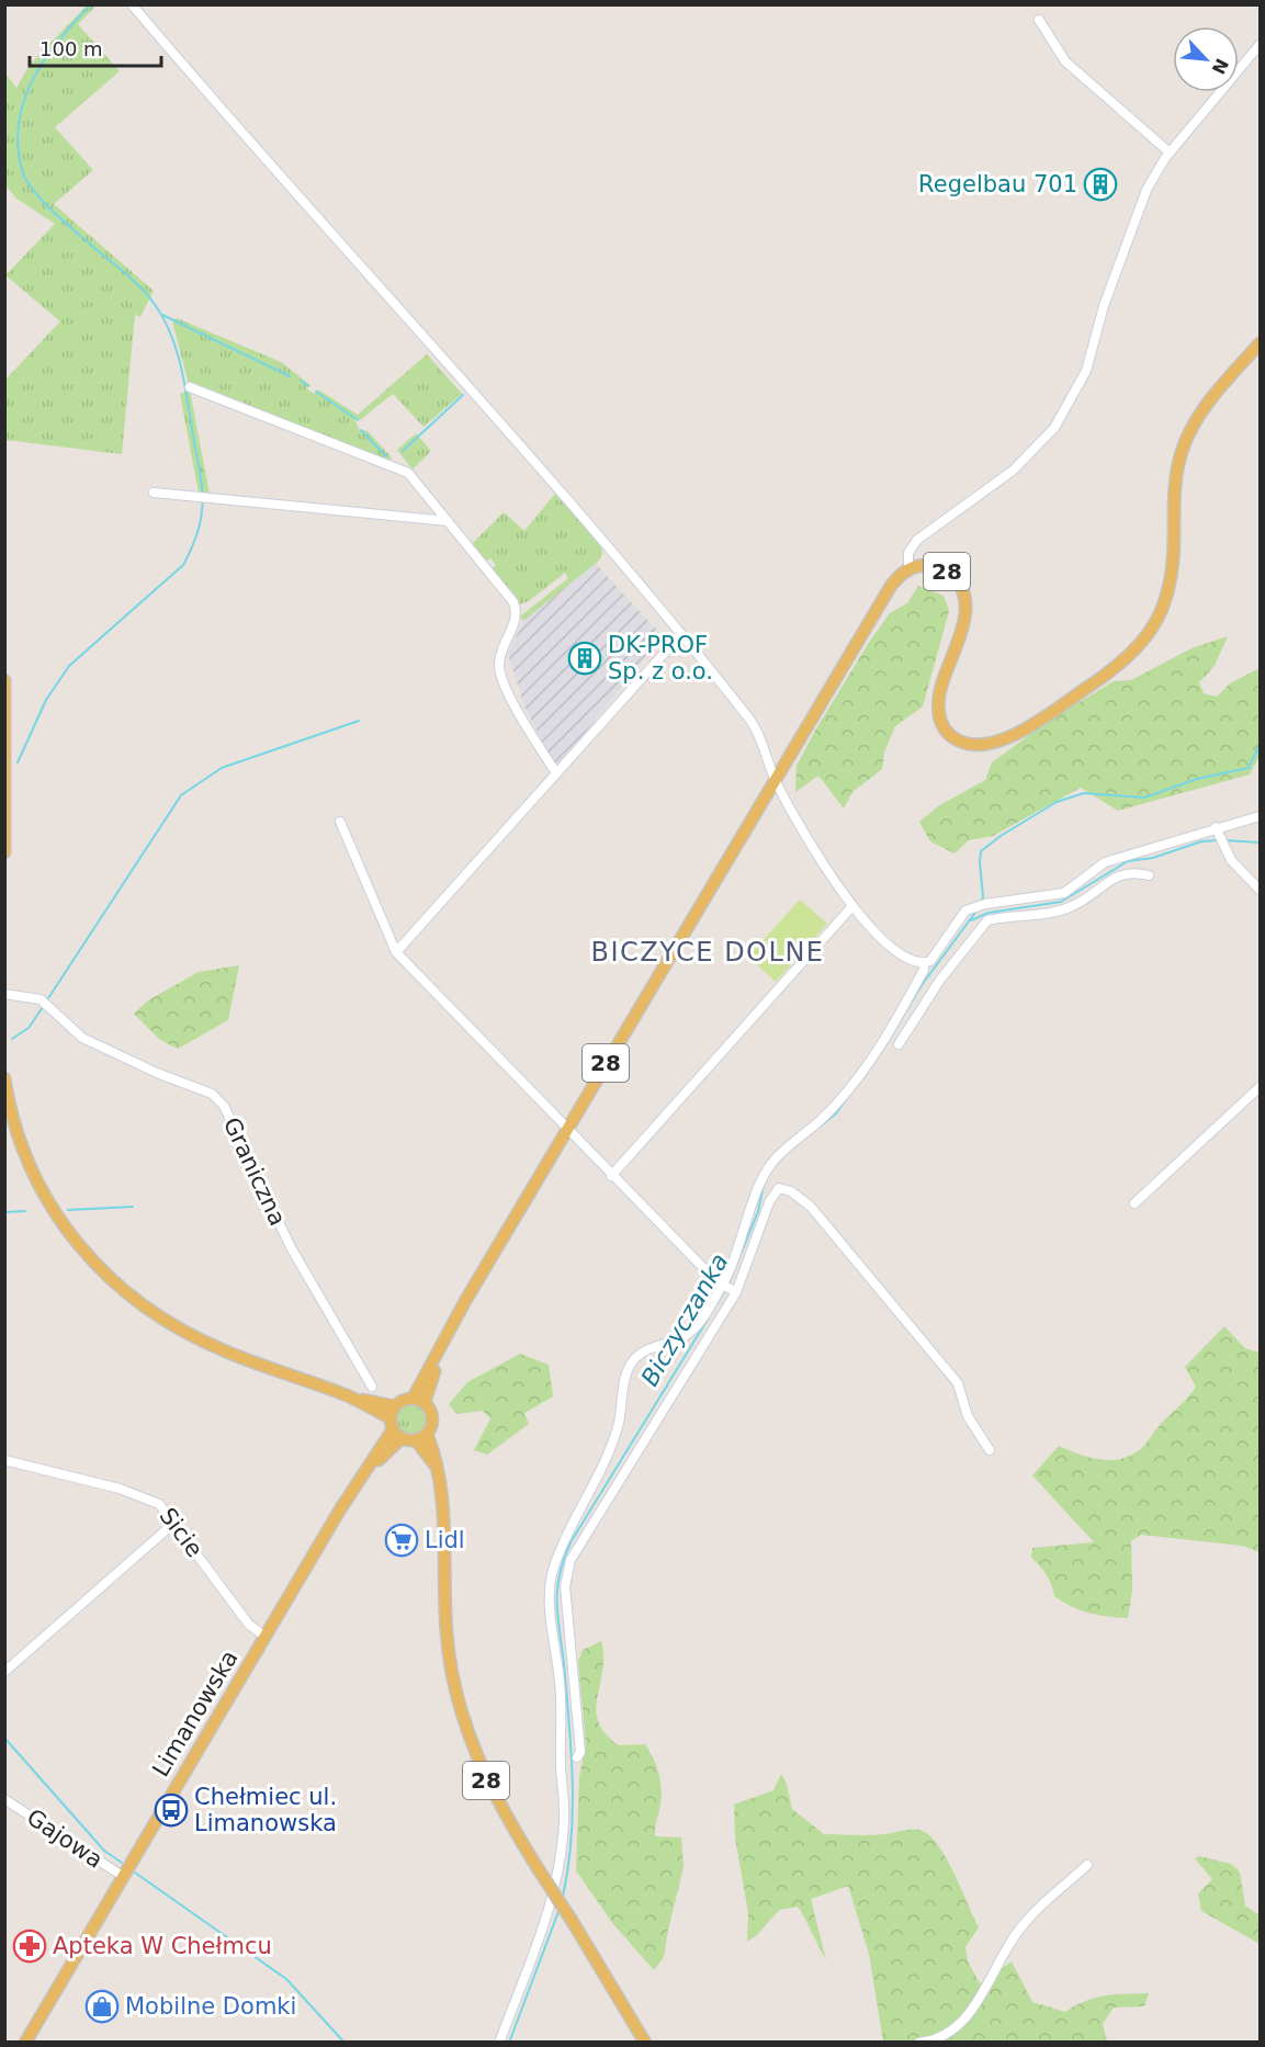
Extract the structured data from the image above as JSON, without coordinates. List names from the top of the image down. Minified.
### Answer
{"streets":{"main road":["28","Limanowska"],"street":["Graniczna","Sicie","Gajowa"]},"crossings":[["Sicie","Limanowska"],["Limanowska","Gajowa"]],"districts":["BICZYCE DOLNE"],"water":["Biczyczanka"],"places":{"building":["Regelbau 701","DK-PROF Sp. z o.o."],"supermarket":["Lidl"],"bus stop":["Chełmiec ul. Limanowska"],"pharmacy":["Apteka W Chełmcu"],"shop":["Mobilne Domki"]},"scale_bar":"100 m","north":"bottom right"}
